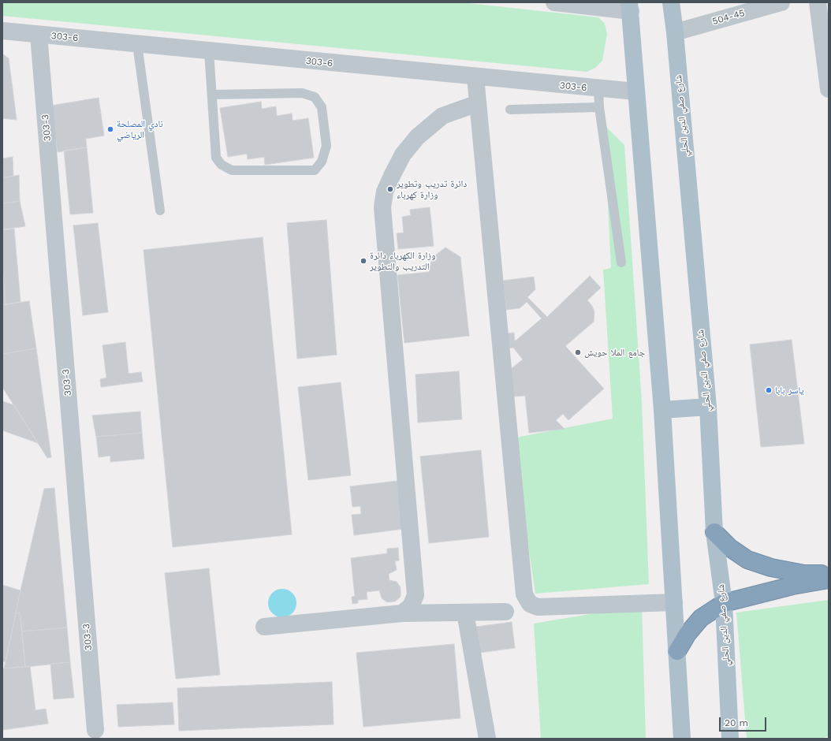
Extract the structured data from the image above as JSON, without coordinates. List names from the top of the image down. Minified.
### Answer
{"streets":{"main road":["شارع صفي الدين الحلي"],"street":["504-45","303-6","303-3"]},"crossings":[["504-45","شارع صفي الدين الحلي"],["303-6","303-3"]],"places":["نادي المصلحة الرياضي","دائرة تدريب وتطوير وزارة كهرباء","وزارة الكهرباء دائرة التدريب والتطوير","جامع الملا حويش","ياسر بابا"],"scale_bar":"20 m"}
